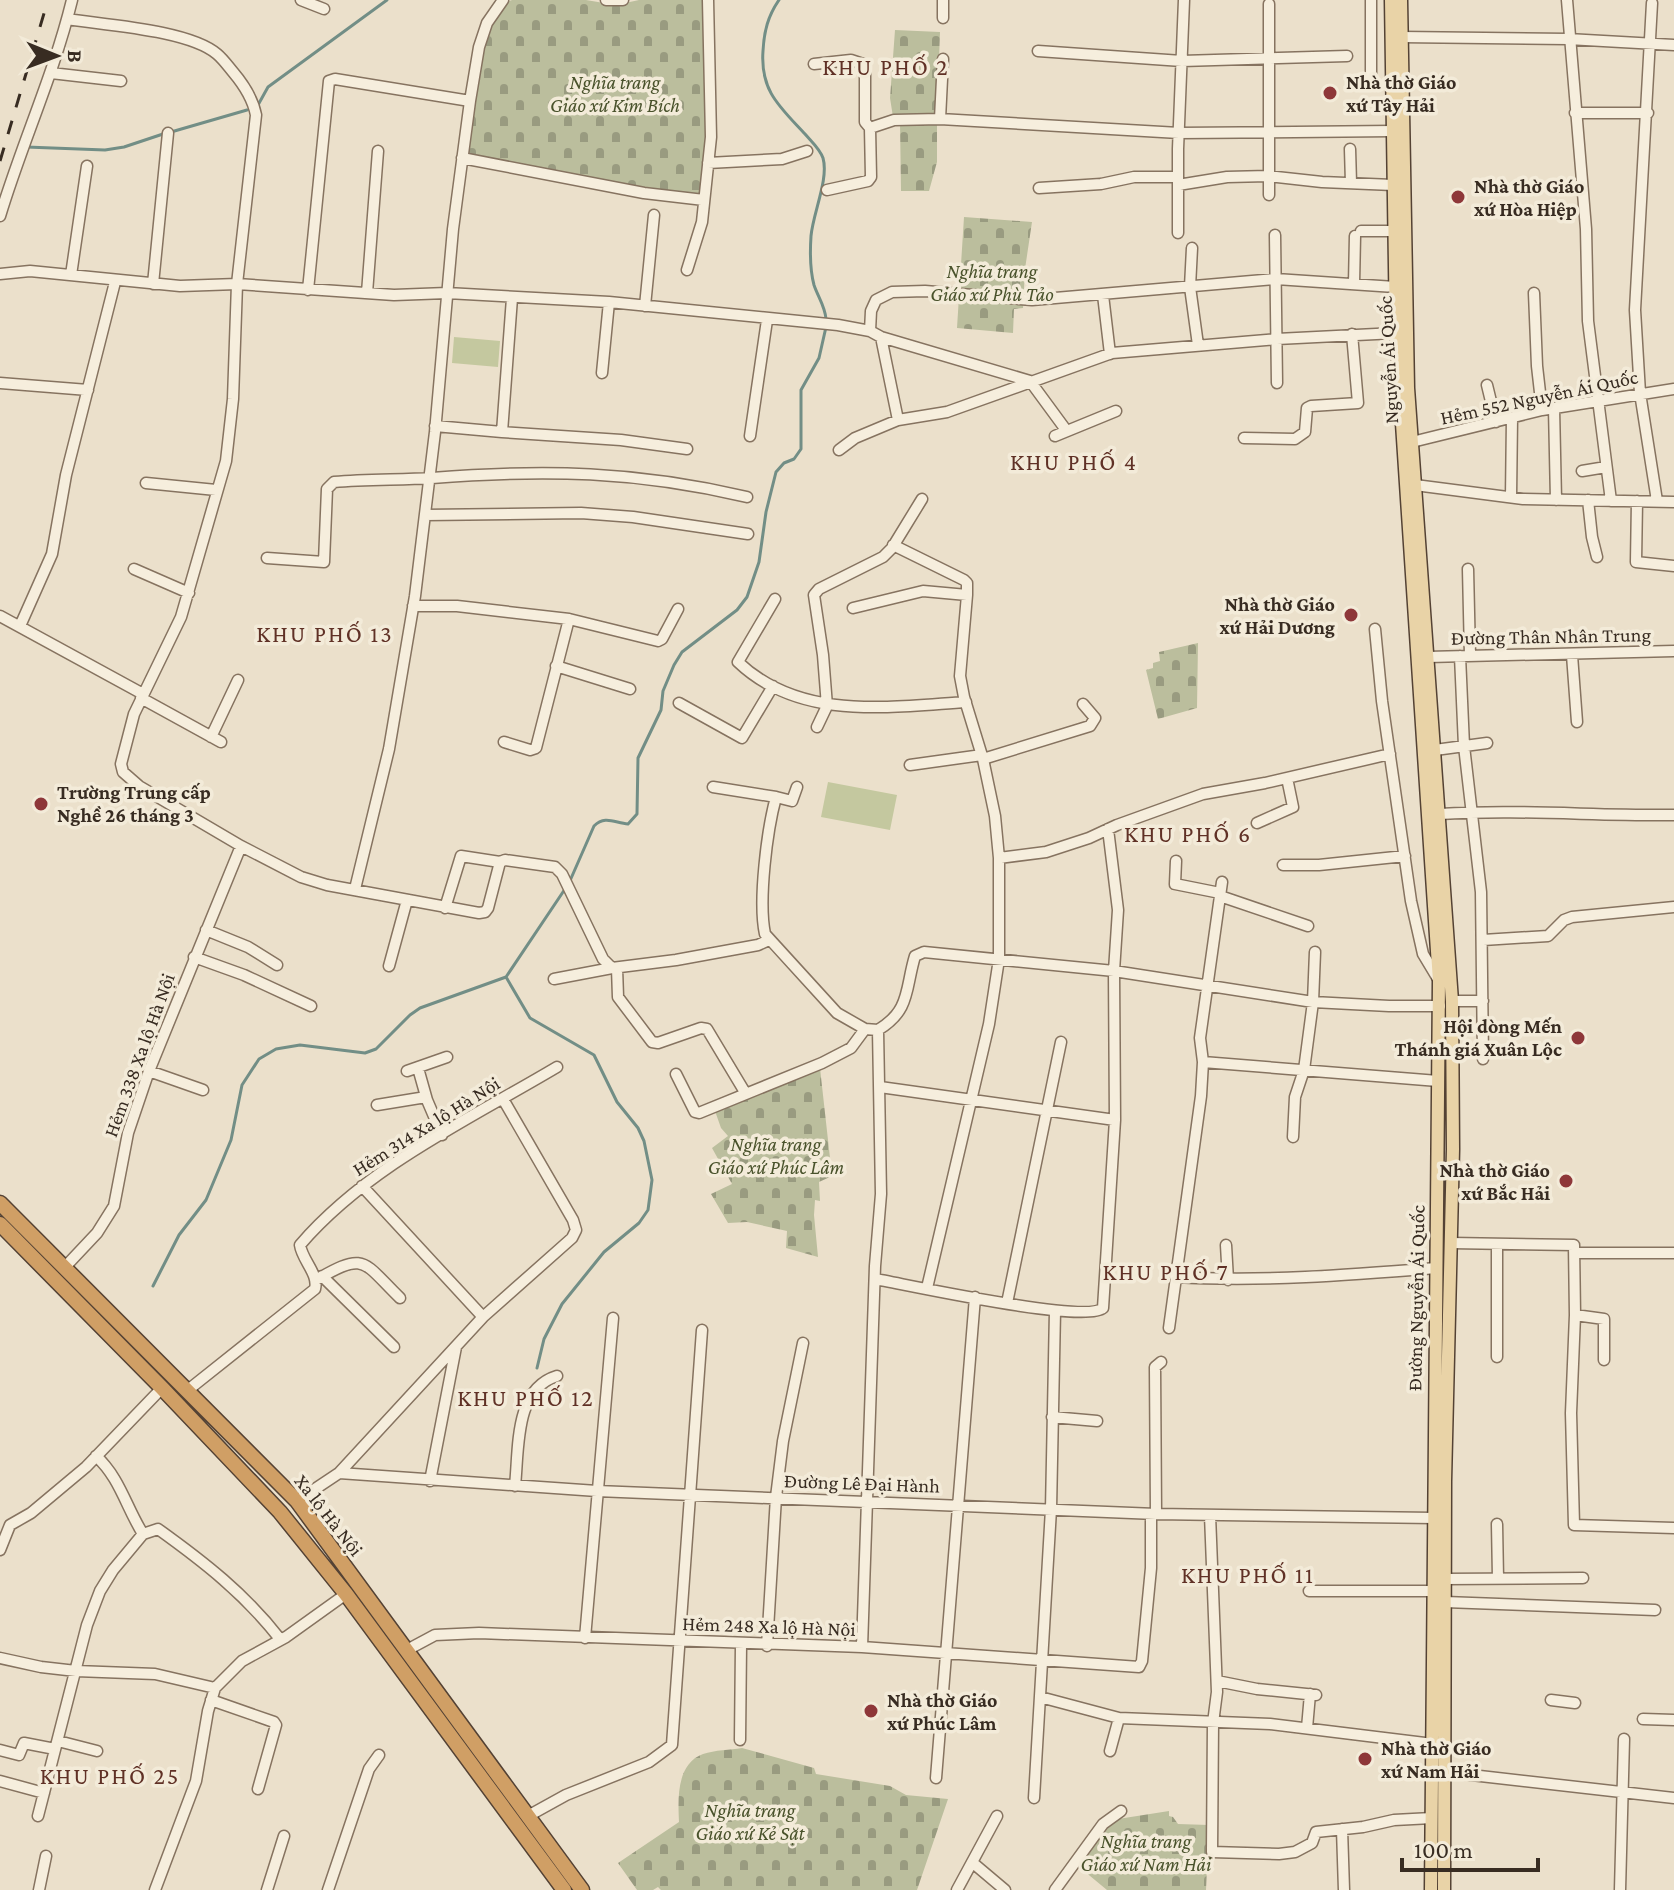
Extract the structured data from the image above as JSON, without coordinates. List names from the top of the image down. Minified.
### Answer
{"streets":{"highway":["Xa lộ Hà Nội"],"main road":["Nguyễn Ái Quốc","Đường Nguyễn Ái Quốc"],"street":["Hẻm 552 Nguyễn Ái Quốc","Đường Thân Nhân Trung","Hẻm 338 Xa lộ Hà Nội","Hẻm 314 Xa lộ Hà Nội","Đường Lê Đại Hành","Hẻm 248 Xa lộ Hà Nội"]},"crossings":[["Nguyễn Ái Quốc","Hẻm 552 Nguyễn Ái Quốc"],["Nguyễn Ái Quốc","Đường Thân Nhân Trung"],["Nguyễn Ái Quốc","Đường Nguyễn Ái Quốc"],["Hẻm 338 Xa lộ Hà Nội","Xa lộ Hà Nội"],["Đường Nguyễn Ái Quốc","Đường Lê Đại Hành"],["Đường Lê Đại Hành","Hẻm 248 Xa lộ Hà Nội"],["Xa lộ Hà Nội","Hẻm 248 Xa lộ Hà Nội"]],"districts":["KHU PHỐ 2","KHU PHỐ 4","KHU PHỐ 13","KHU PHỐ 6","KHU PHỐ 7","KHU PHỐ 12","KHU PHỐ 11","KHU PHỐ 25"],"parks":["Nghĩa trang Giáo xứ Kim Bích","Nghĩa trang Giáo xứ Phù Tảo","Nghĩa trang Giáo xứ Phúc Lâm","Nghĩa trang Giáo xứ Kẻ Sặt","Nghĩa trang Giáo xứ Nam Hải"],"places":["Nhà thờ Giáo xứ Tây Hải","Nhà thờ Giáo xứ Hòa Hiệp","Nhà thờ Giáo xứ Hải Dương","Trường Trung cấp Nghề 26 tháng 3","Hội dòng Mến Thánh giá Xuân Lộc","Nhà thờ Giáo xứ Bắc Hải","Nhà thờ Giáo xứ Phúc Lâm","Nhà thờ Giáo xứ Nam Hải"],"scale_bar":"100 m","north":"right"}
